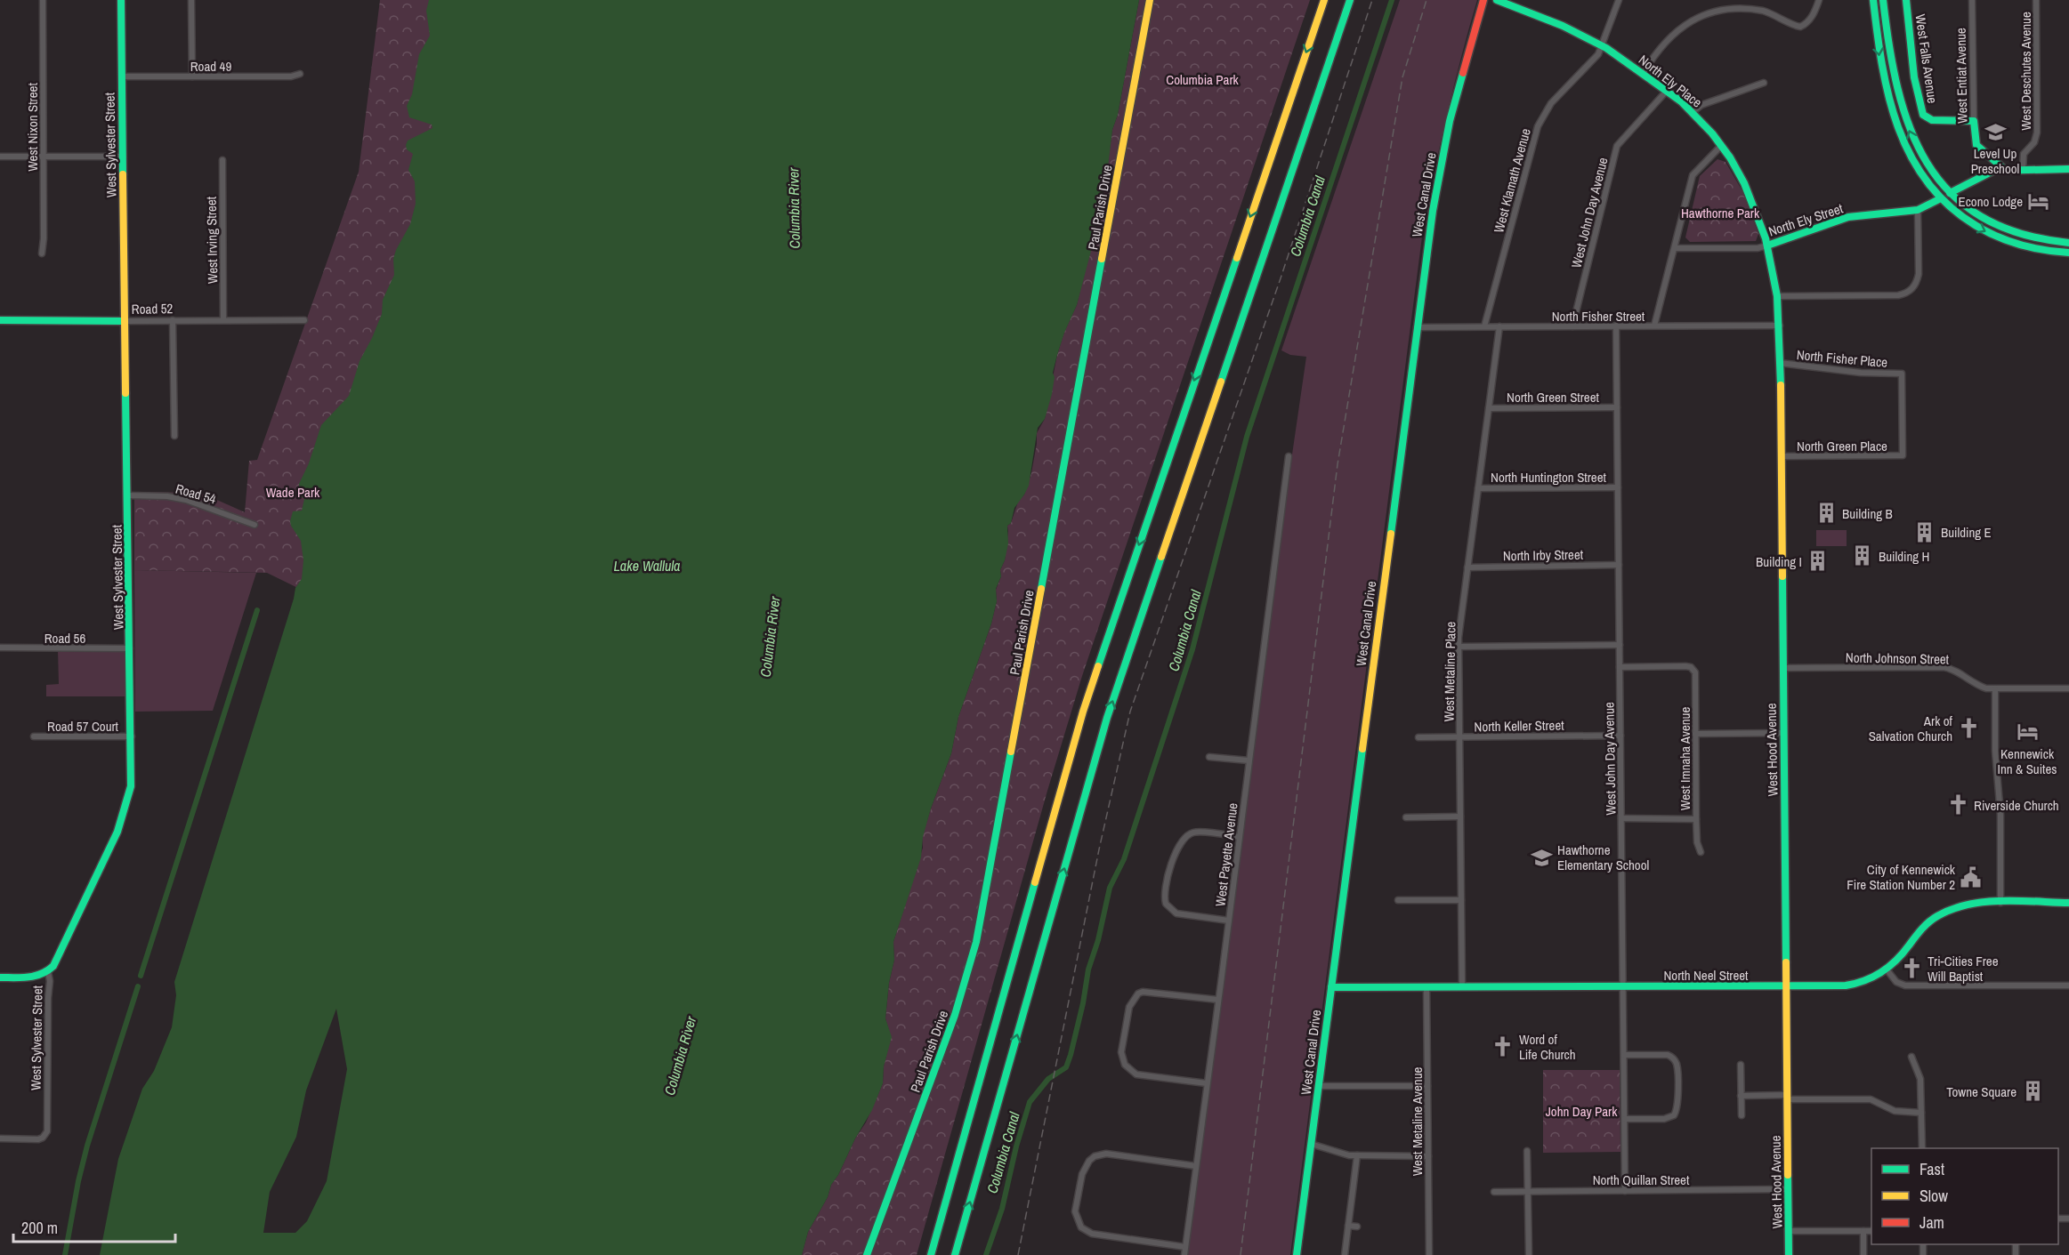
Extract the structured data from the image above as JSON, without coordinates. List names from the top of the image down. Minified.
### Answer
{"streets":{"main road":["West Falls Avenue","West Entiat Avenue","North Ely Place","West Sylvester Street","West Canal Drive","Paul Parish Drive","North Ely Street","Road 52","West Hood Avenue","North Neel Street"],"street":["Road 49","West Deschutes Avenue","West Nixon Street","West Klamath Avenue","West John Day Avenue","West Irving Street","North Fisher Street","North Fisher Place","North Green Street","North Green Place","North Huntington Street","Road 54","North Irby Street","Road 56","North Johnson Street","West Metaline Place","Road 57 Court","North Keller Street","West Imnaha Avenue","West Payette Avenue","West Metaline Avenue","North Quillan Street"]},"crossings":[["West Falls Avenue","West Entiat Avenue"],["Road 49","West Sylvester Street"],["North Ely Place","West Klamath Avenue"],["North Ely Place","West John Day Avenue"],["North Ely Place","North Ely Street"],["North Ely Place","West Hood Avenue"],["West Sylvester Street","Road 52"],["West Sylvester Street","Road 54"],["West Sylvester Street","Road 56"],["West Sylvester Street","Road 57 Court"],["West Klamath Avenue","North Fisher Street"],["West Canal Drive","North Fisher Street"],["West Canal Drive","North Neel Street"],["West John Day Avenue","North Fisher Street"],["West John Day Avenue","North Green Street"],["West John Day Avenue","North Huntington Street"],["West John Day Avenue","North Irby Street"],["West John Day Avenue","North Keller Street"],["West John Day Avenue","West Imnaha Avenue"],["West John Day Avenue","North Neel Street"],["West John Day Avenue","North Quillan Street"],["North Ely Street","West Hood Avenue"],["West Irving Street","Road 52"],["North Fisher Street","West Metaline Place"],["North Fisher Street","West Hood Avenue"],["North Fisher Place","North Green Place"],["North Fisher Place","West Hood Avenue"],["North Green Street","West Metaline Place"],["North Green Place","West Hood Avenue"],["North Huntington Street","West Metaline Place"],["North Irby Street","West Metaline Place"],["North Johnson Street","West Hood Avenue"],["West Metaline Place","North Keller Street"],["West Metaline Place","North Neel Street"],["West Hood Avenue","North Neel Street"],["West Hood Avenue","North Quillan Street"],["North Neel Street","West Metaline Avenue"]],"water":["Columbia River","Columbia Canal","Lake Wallula"],"parks":["Columbia Park","Hawthorne Park","Wade Park","John Day Park"],"places":{"school or university":["Level Up Preschool","Hawthorne Elementary School"],"hotel":["Econo Lodge","Kennewick Inn & Suites"],"building":["Building B","Building E","Building H","Building I","Towne Square"],"church":["Ark of Salvation Church","Riverside Church","Tri-Cities Free Will Baptist","Word of Life Church"],"public building":["City of Kennewick Fire Station Number 2"]},"legend":["Fast","Slow","Jam"],"scale_bar":"200 m"}
